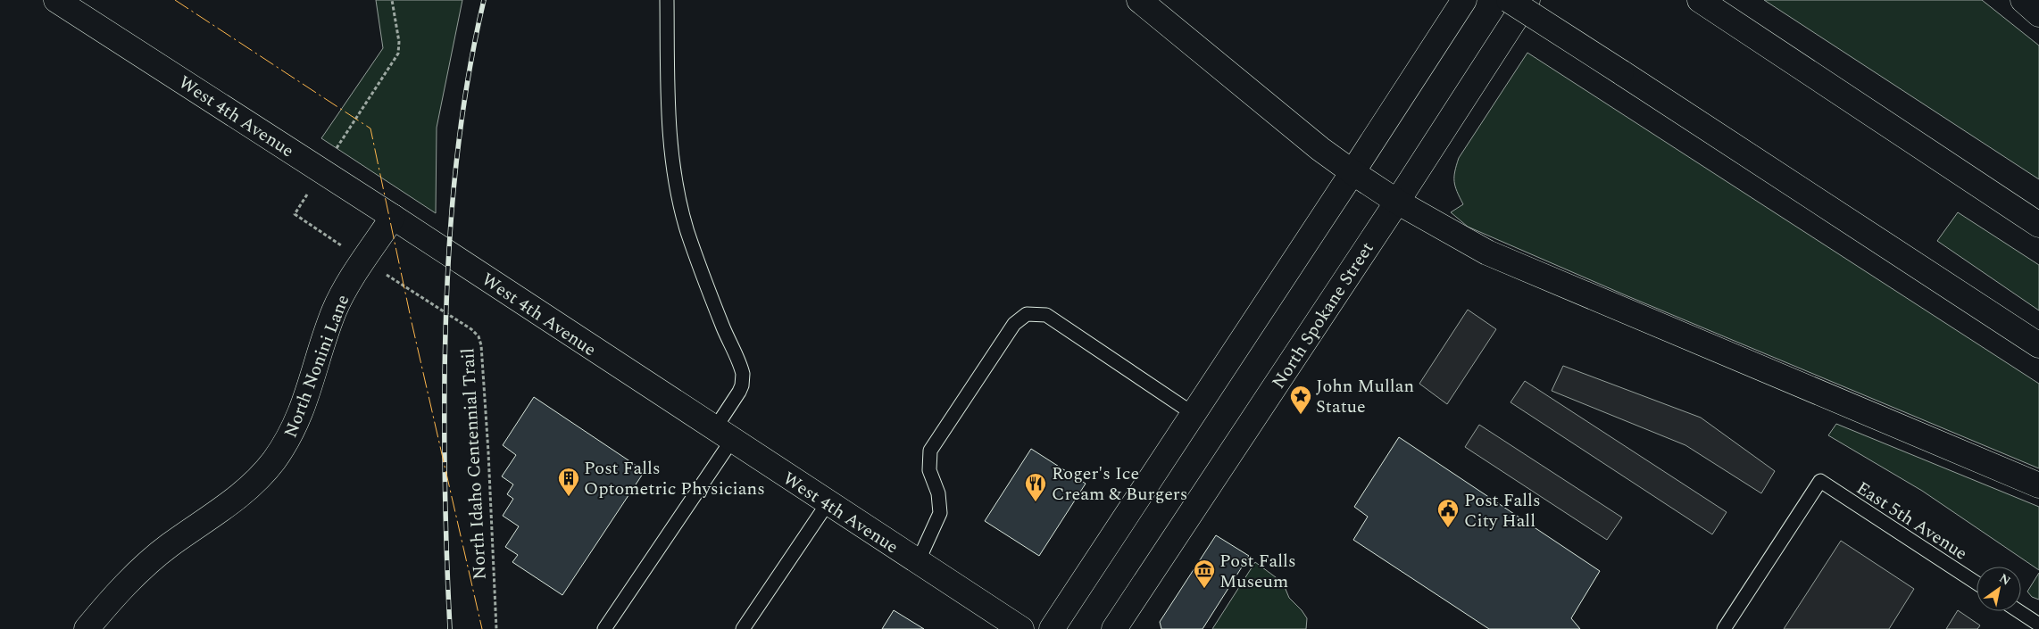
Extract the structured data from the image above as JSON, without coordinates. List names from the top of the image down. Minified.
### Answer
{"streets":{"main road":["West 4th Avenue","North Spokane Street","North Nonini Lane"],"lane":["East 5th Avenue"],"path":["North Idaho Centennial Trail"]},"crossings":[["West 4th Avenue","North Nonini Lane"]],"places":{"place":["John Mullan Statue"],"building":["Post Falls Optometric Physicians"],"restaurant":["Roger's Ice Cream & Burgers"],"public building":["Post Falls City Hall"],"museum":["Post Falls Museum"]},"north":"top right"}
